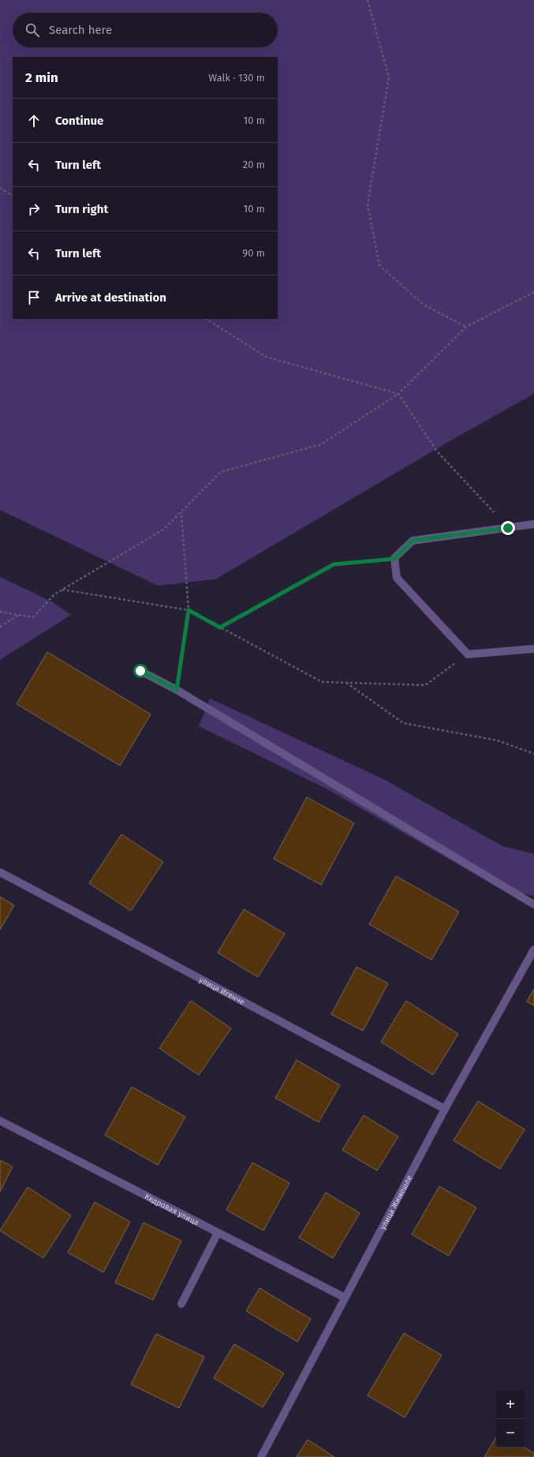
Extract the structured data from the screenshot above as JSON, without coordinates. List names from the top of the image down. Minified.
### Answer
{"streets":{"street":["улица Игенче","улица Жимешле","Кедровая улица"]},"crossings":[["улица Игенче","улица Жимешле"],["улица Жимешле","Кедровая улица"]],"page":{"search":"Search here","heading":["2 min","Walk · 130 m"],"list":[["Continue","10 m"],["Turn left","20 m"],["Turn right","10 m"],["Turn left","90 m"],"Arrive at destination"],"map_buttons":["+","−"]}}
